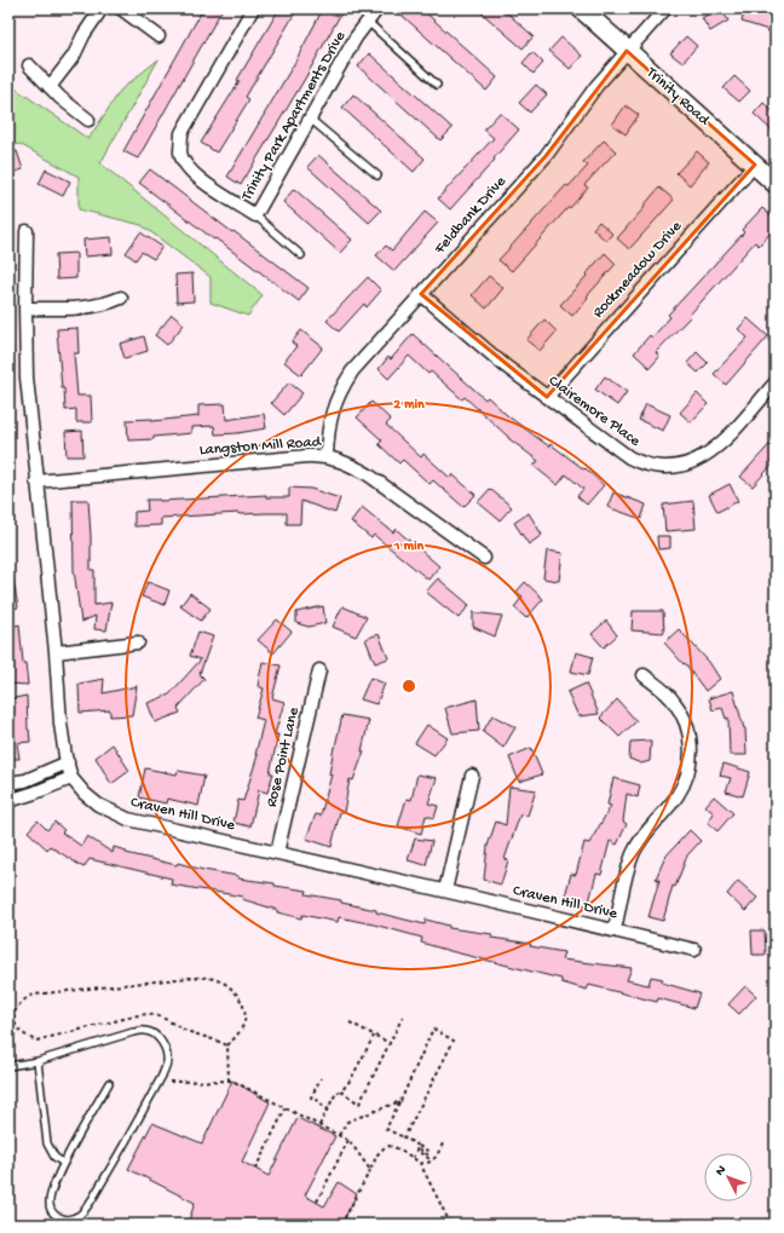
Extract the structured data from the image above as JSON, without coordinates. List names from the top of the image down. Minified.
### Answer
{"streets":{"street":["Trinity Road","Trinity Park Apartments Drive","Feldbank Drive","Rockmeadow Drive","Clairemore Place","Langston Mill Road","Rose Point Lane","Craven Hill Drive"]},"crossings":[["Trinity Road","Feldbank Drive"],["Trinity Road","Rockmeadow Drive"],["Feldbank Drive","Clairemore Place"],["Feldbank Drive","Langston Mill Road"],["Rockmeadow Drive","Clairemore Place"],["Langston Mill Road","Craven Hill Drive"],["Rose Point Lane","Craven Hill Drive"]],"north":"top left","rings":["2 min","1 min"]}
